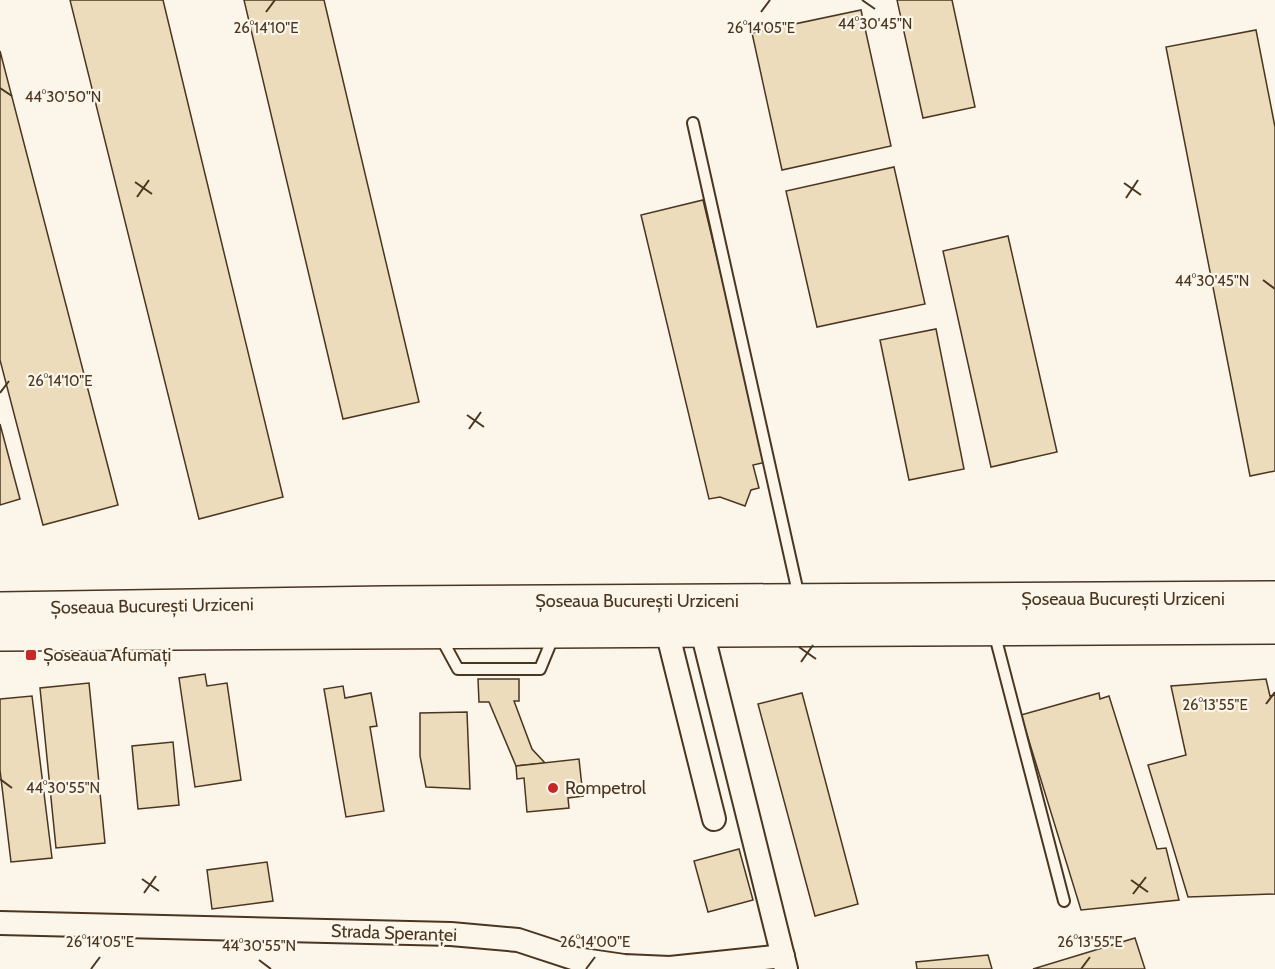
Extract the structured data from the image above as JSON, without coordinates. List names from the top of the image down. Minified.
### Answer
{"streets":{"highway":["Șoseaua București Urziceni"],"street":["Strada Speranței"]},"places":{"transit":["Șoseaua Afumați"],"other":["Rompetrol"]},"coordinates":["44°30'45\"N","26°14'10\"E","26°14'05\"E","44°30'50\"N","26°13'55\"E","44°30'55\"N","26°14'00\"E"]}
